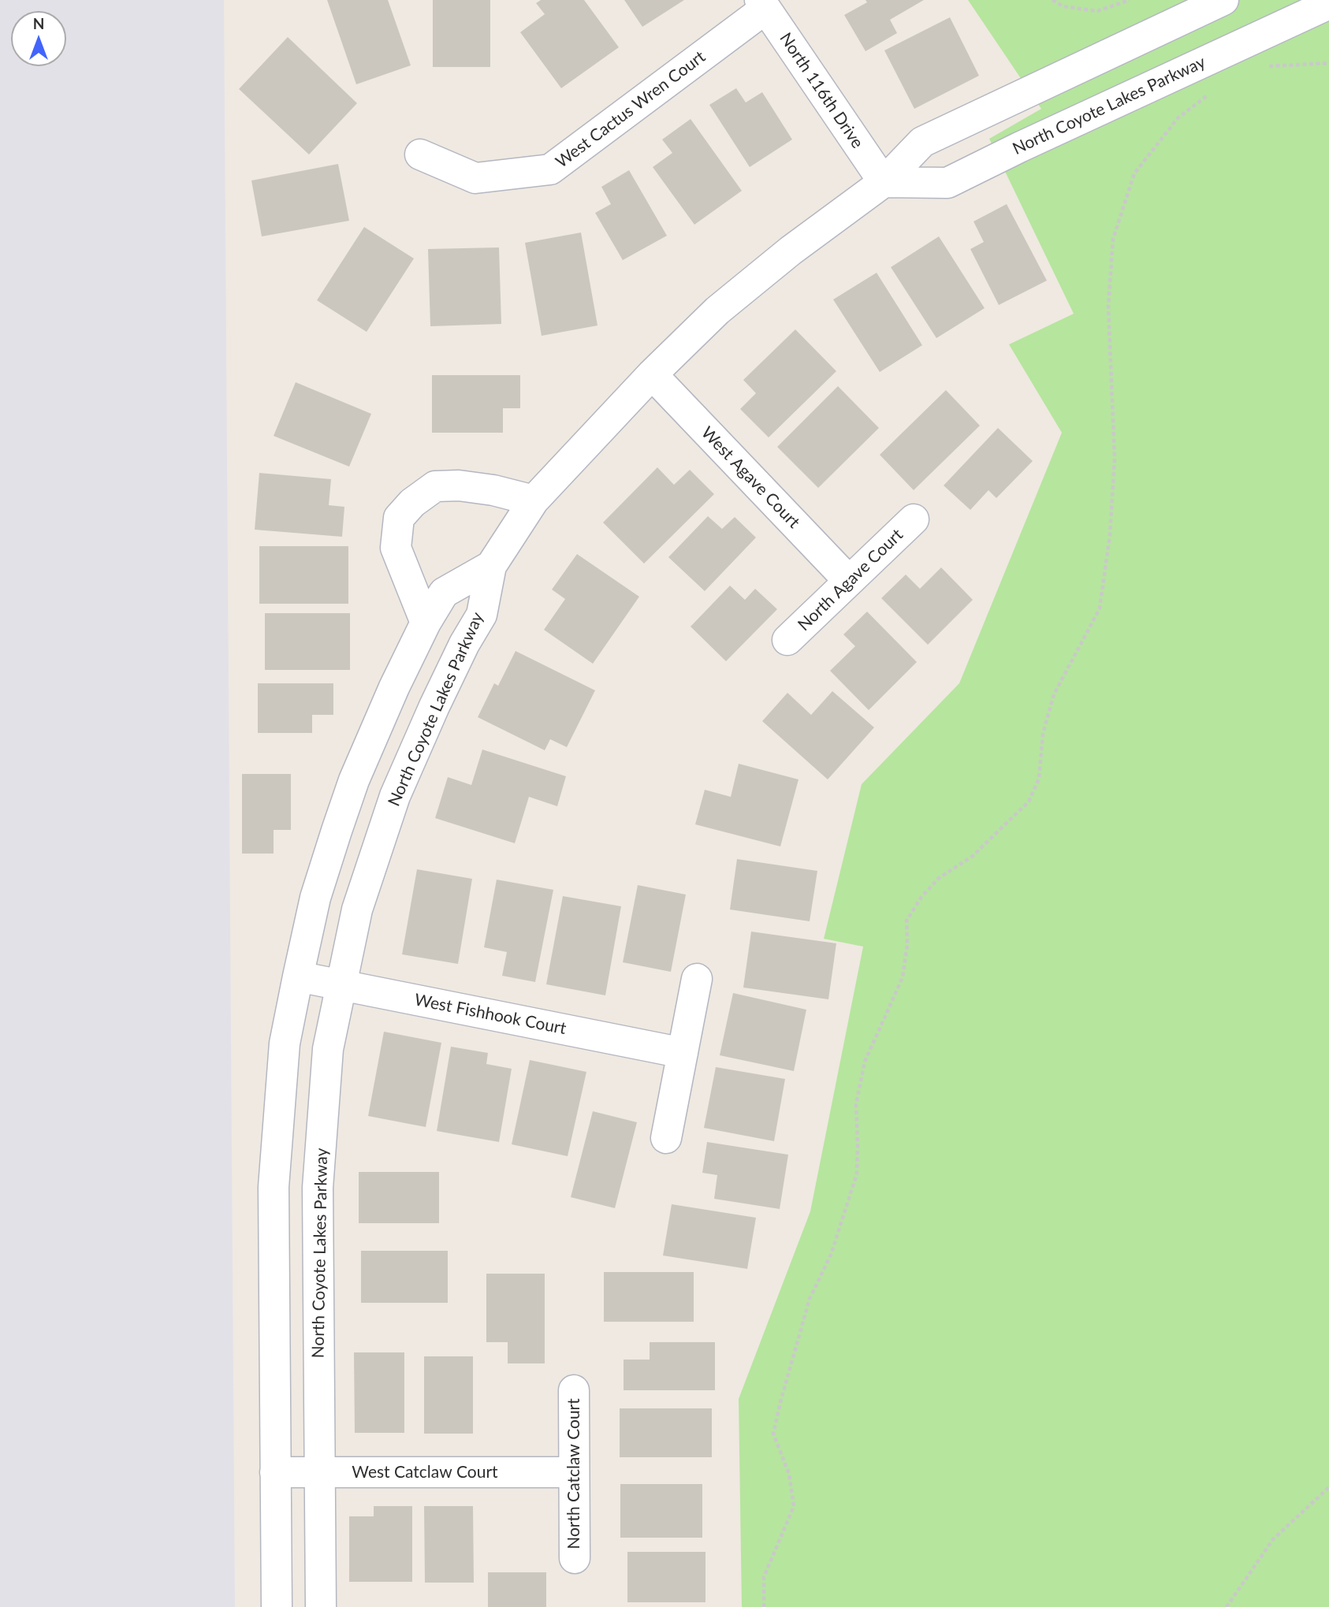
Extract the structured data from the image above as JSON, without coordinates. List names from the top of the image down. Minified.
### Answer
{"streets":{"street":["North 116th Drive","North Coyote Lakes Parkway","West Cactus Wren Court","West Agave Court","North Agave Court","West Fishhook Court","West Catclaw Court","North Catclaw Court"]},"crossings":[["North 116th Drive","North Coyote Lakes Parkway"],["North 116th Drive","West Cactus Wren Court"],["North Coyote Lakes Parkway","West Agave Court"],["North Coyote Lakes Parkway","West Fishhook Court"],["North Coyote Lakes Parkway","West Catclaw Court"],["West Agave Court","North Agave Court"],["West Catclaw Court","North Catclaw Court"]],"north":"top"}
